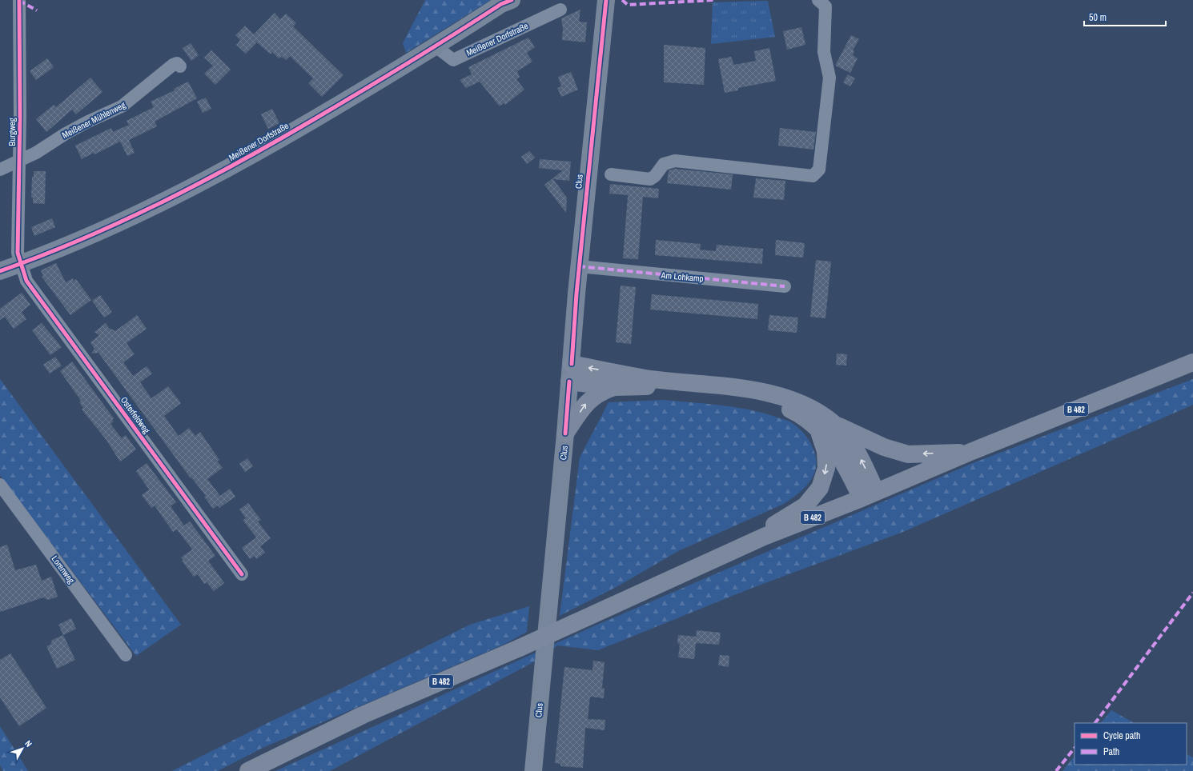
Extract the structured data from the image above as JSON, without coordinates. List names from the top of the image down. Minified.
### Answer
{"streets":{"main road":["Meißener Dorfstraße","Clus","B 482"],"street":["Meißener Mühlenweg","Burgweg","Am Lohkamp","Osterfeldweg","Lorenweg"]},"crossings":[["Meißener Dorfstraße","Burgweg"],["Meißener Dorfstraße","Osterfeldweg"],["Meißener Mühlenweg","Burgweg"],["Burgweg","Osterfeldweg"],["Clus","Am Lohkamp"]],"legend":["Cycle path","Path"],"scale_bar":"50 m","north":"top right"}
